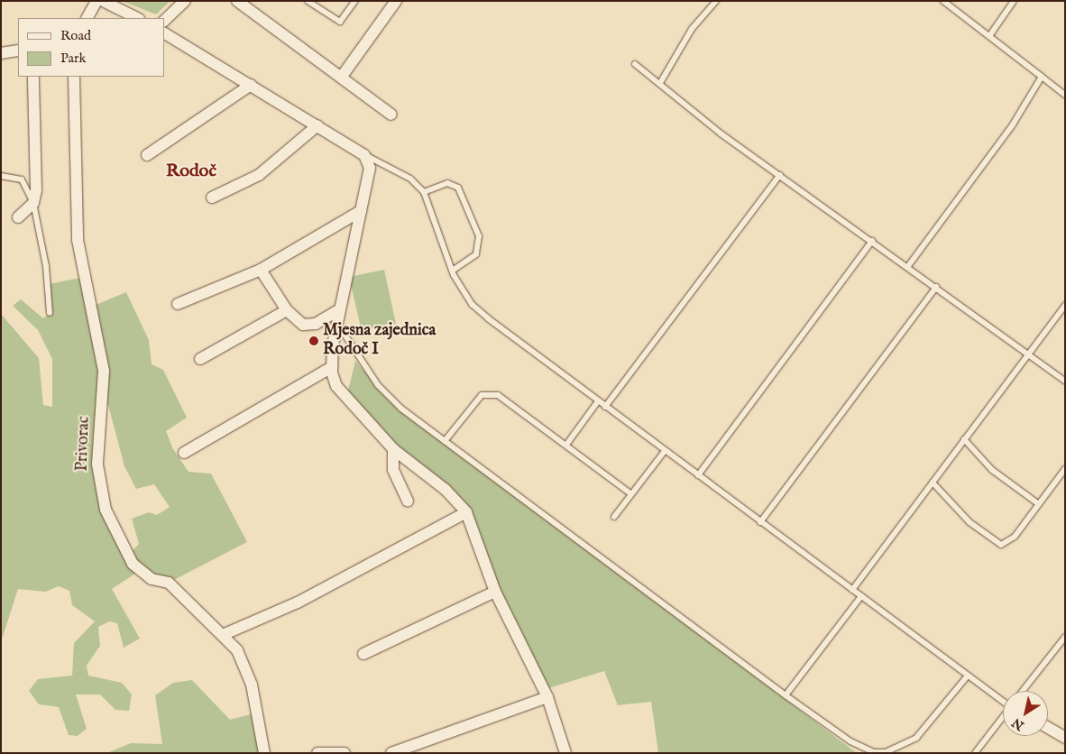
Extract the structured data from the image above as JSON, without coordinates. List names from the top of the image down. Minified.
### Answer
{"streets":{"street":["Privorac"]},"districts":["Rodoč"],"places":["Mjesna zajednica Rodoč I"],"legend":["Road","Park"],"north":"bottom left"}
